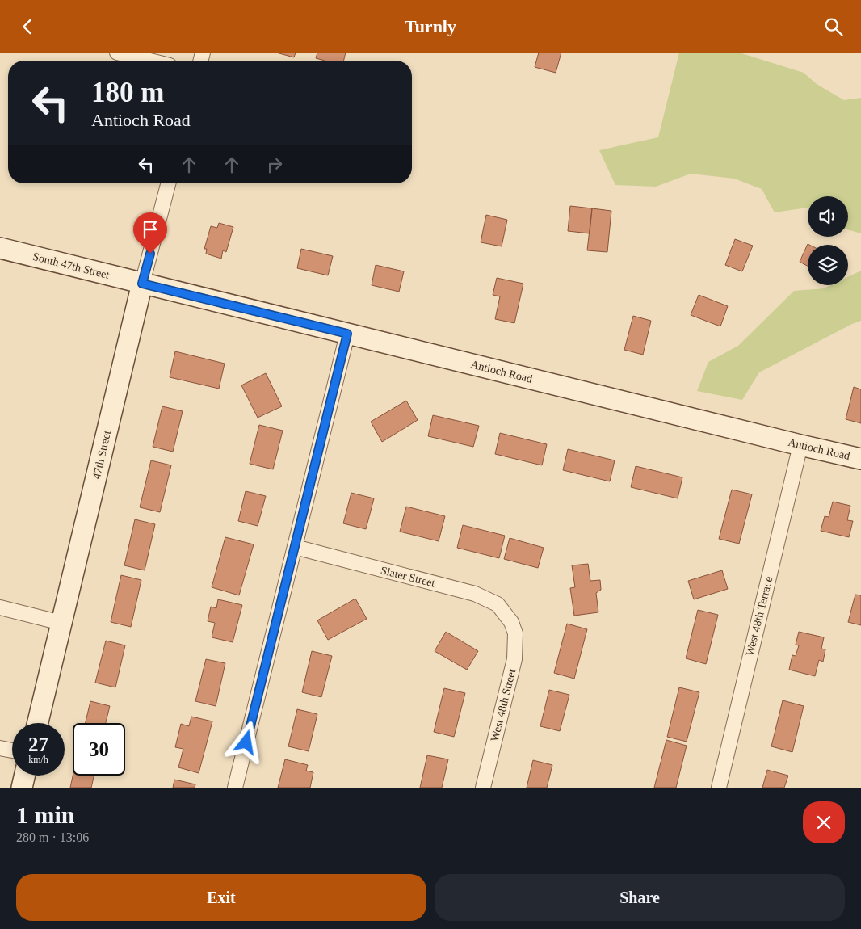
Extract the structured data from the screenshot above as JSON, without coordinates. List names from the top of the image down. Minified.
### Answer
{"streets":{"main road":["South 47th Street","Antioch Road","47th Street"],"street":["Slater Street","West 48th Terrace","West 48th Street"]},"crossings":[["South 47th Street","Antioch Road"],["South 47th Street","47th Street"],["Antioch Road","47th Street"],["Antioch Road","West 48th Terrace"],["Slater Street","West 48th Street"]],"page":{"header":"Turnly","turn":["180 m","Antioch Road"],"speed":"27 km/h","limit":"30","heading":["1 min","280 m · 13:06"],"buttons":["Exit","Share"]}}
